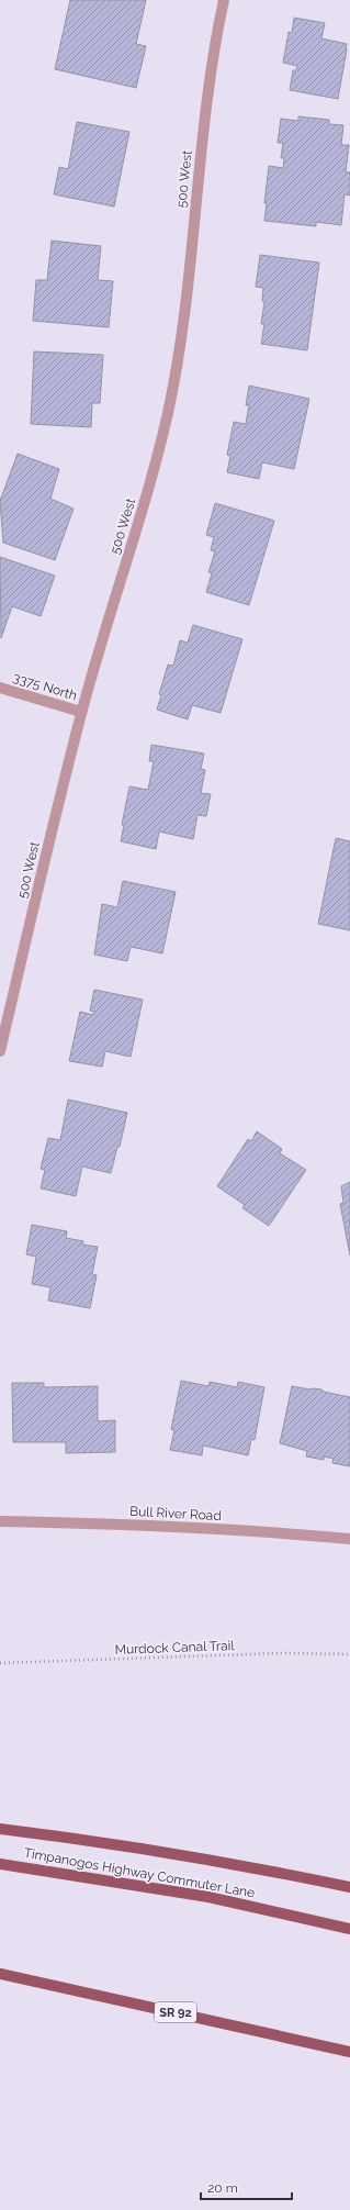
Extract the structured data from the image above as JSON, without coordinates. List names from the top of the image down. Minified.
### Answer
{"streets":{"main road":["Timpanogos Highway Commuter Lane","SR 92"],"street":["500 West","3375 North","Bull River Road"],"path":["Murdock Canal Trail"]},"crossings":[["500 West","3375 North"]],"scale_bar":"20 m"}
